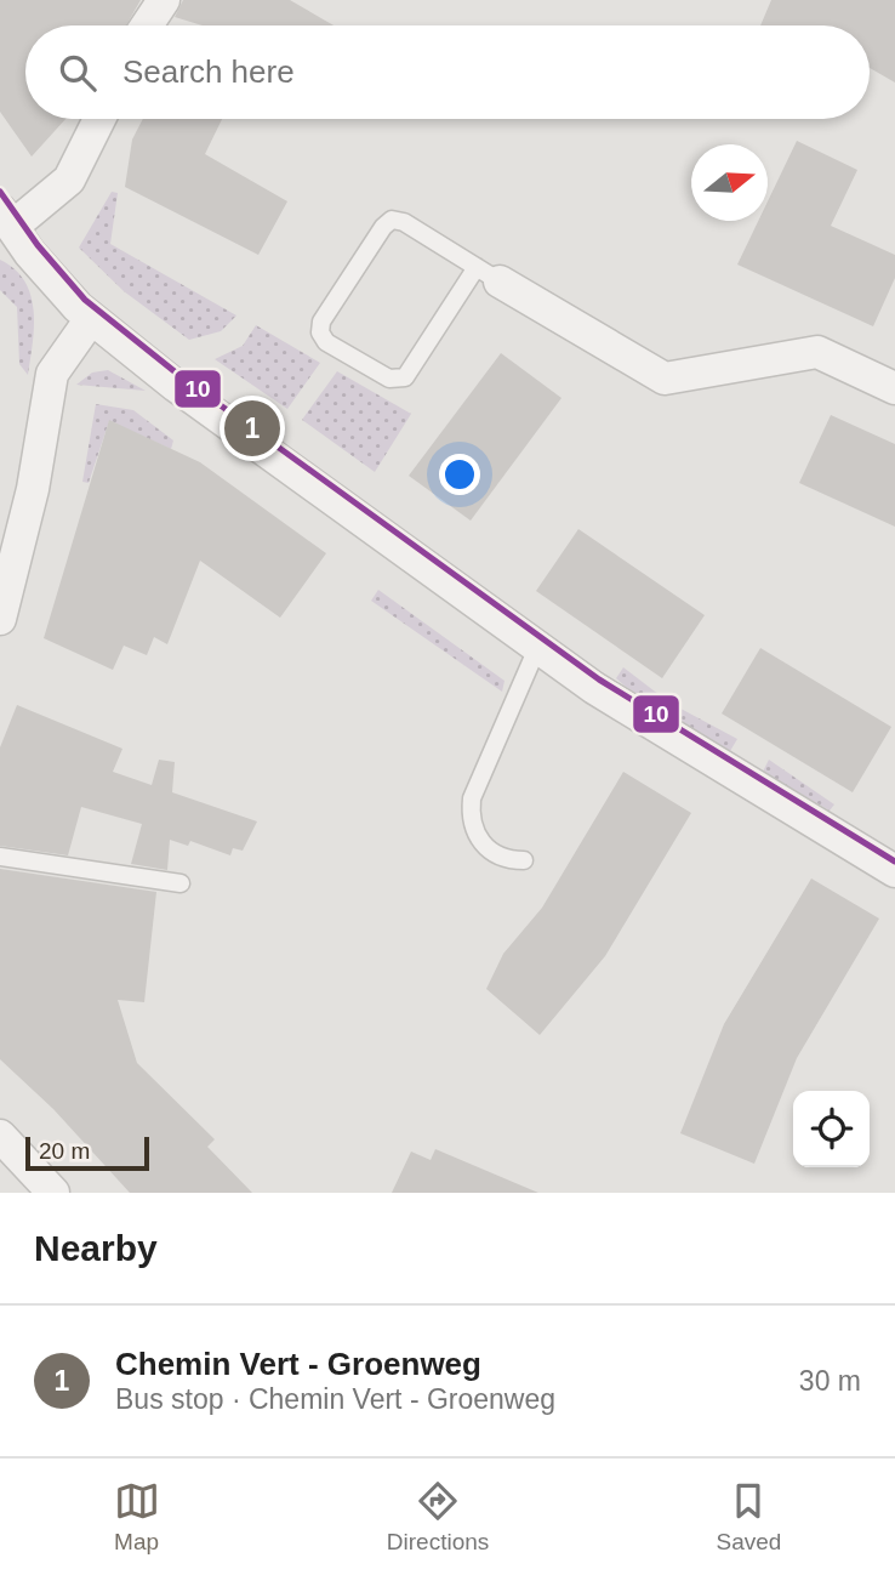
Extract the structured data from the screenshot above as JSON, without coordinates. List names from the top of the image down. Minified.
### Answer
{"lines":["transit line 10"],"scale_bar":"20 m","north":"right","page":{"search":"Search here","pins":"1","scale":"20 m","heading":"Nearby","list":[{"mark":"1","name":"Chemin Vert - Groenweg","note":"Bus stop · Chemin Vert - Groenweg","value":"30 m"}],"nav":["Map","Directions","Saved"]}}
